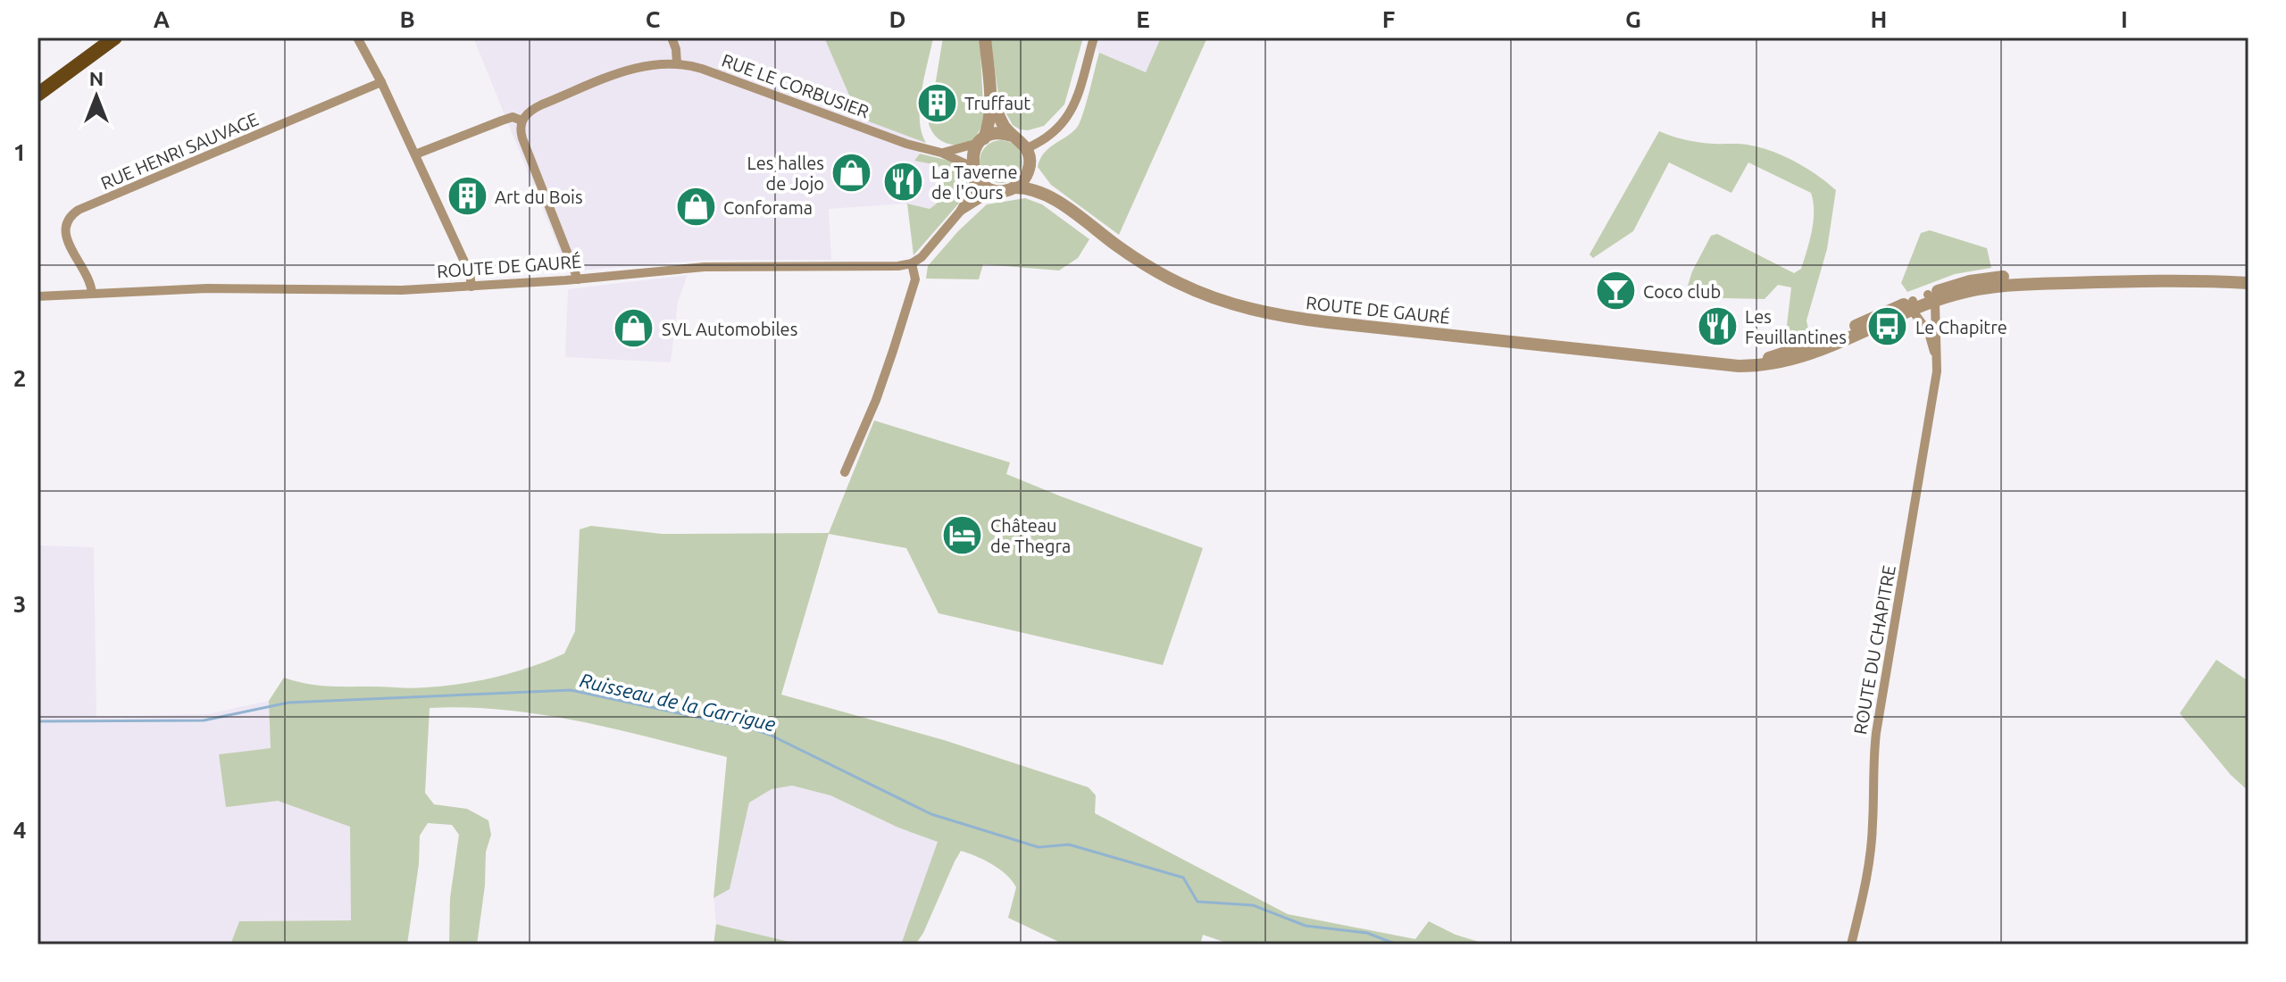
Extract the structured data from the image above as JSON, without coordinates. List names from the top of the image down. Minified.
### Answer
{"streets":{"street":["RUE LE CORBUSIER","RUE HENRI SAUVAGE","ROUTE DE GAURÉ","ROUTE DU CHAPITRE"]},"crossings":[["RUE LE CORBUSIER","ROUTE DE GAURÉ"],["RUE HENRI SAUVAGE","ROUTE DE GAURÉ"],["ROUTE DE GAURÉ","ROUTE DU CHAPITRE"]],"water":["Ruisseau de la Garrigue"],"places":{"building":["Truffaut","Art du Bois"],"shop":["Les halles de Jojo","Conforama","SVL Automobiles"],"restaurant":["La Taverne de l'Ours","Les Feuillantines"],"bar":["Coco club"],"bus stop":["Le Chapitre"],"hotel":["Château de Thegra"]},"north":"top","grid":{"columns":["A","B","C","D","E","F","G","H","I"],"rows":["1","2","3","4"]}}
